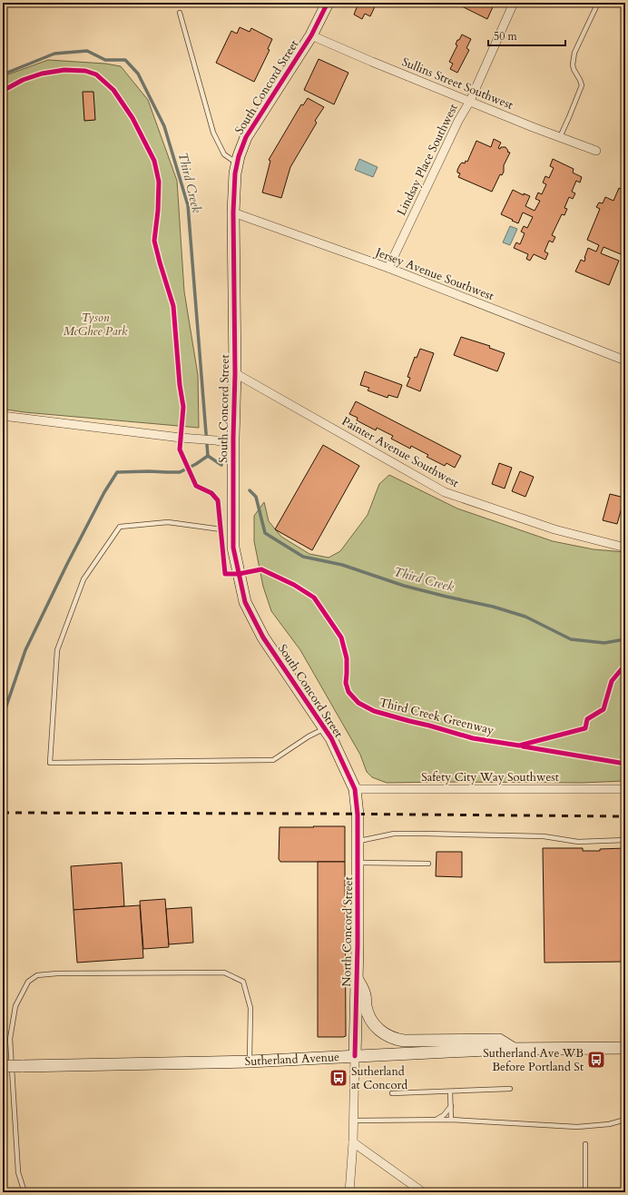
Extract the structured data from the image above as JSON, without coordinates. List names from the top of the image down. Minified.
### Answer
{"streets":{"street":["Sullins Street Southwest","South Concord Street","Lindsay Place Southwest","Jersey Avenue Southwest","Painter Avenue Southwest","Safety City Way Southwest","North Concord Street","Sutherland Avenue"],"cycle path":["Third Creek Greenway"]},"crossings":[["Sullins Street Southwest","South Concord Street"],["Sullins Street Southwest","Lindsay Place Southwest"],["South Concord Street","Jersey Avenue Southwest"],["South Concord Street","Painter Avenue Southwest"],["South Concord Street","Safety City Way Southwest"],["South Concord Street","North Concord Street"],["Lindsay Place Southwest","Jersey Avenue Southwest"],["North Concord Street","Sutherland Avenue"]],"water":["Third Creek"],"parks":["Tyson McGhee Park"],"places":{"bus stop":["Sutherland Ave WB Before Portland St","Sutherland at Concord"]},"scale_bar":"50 m"}
